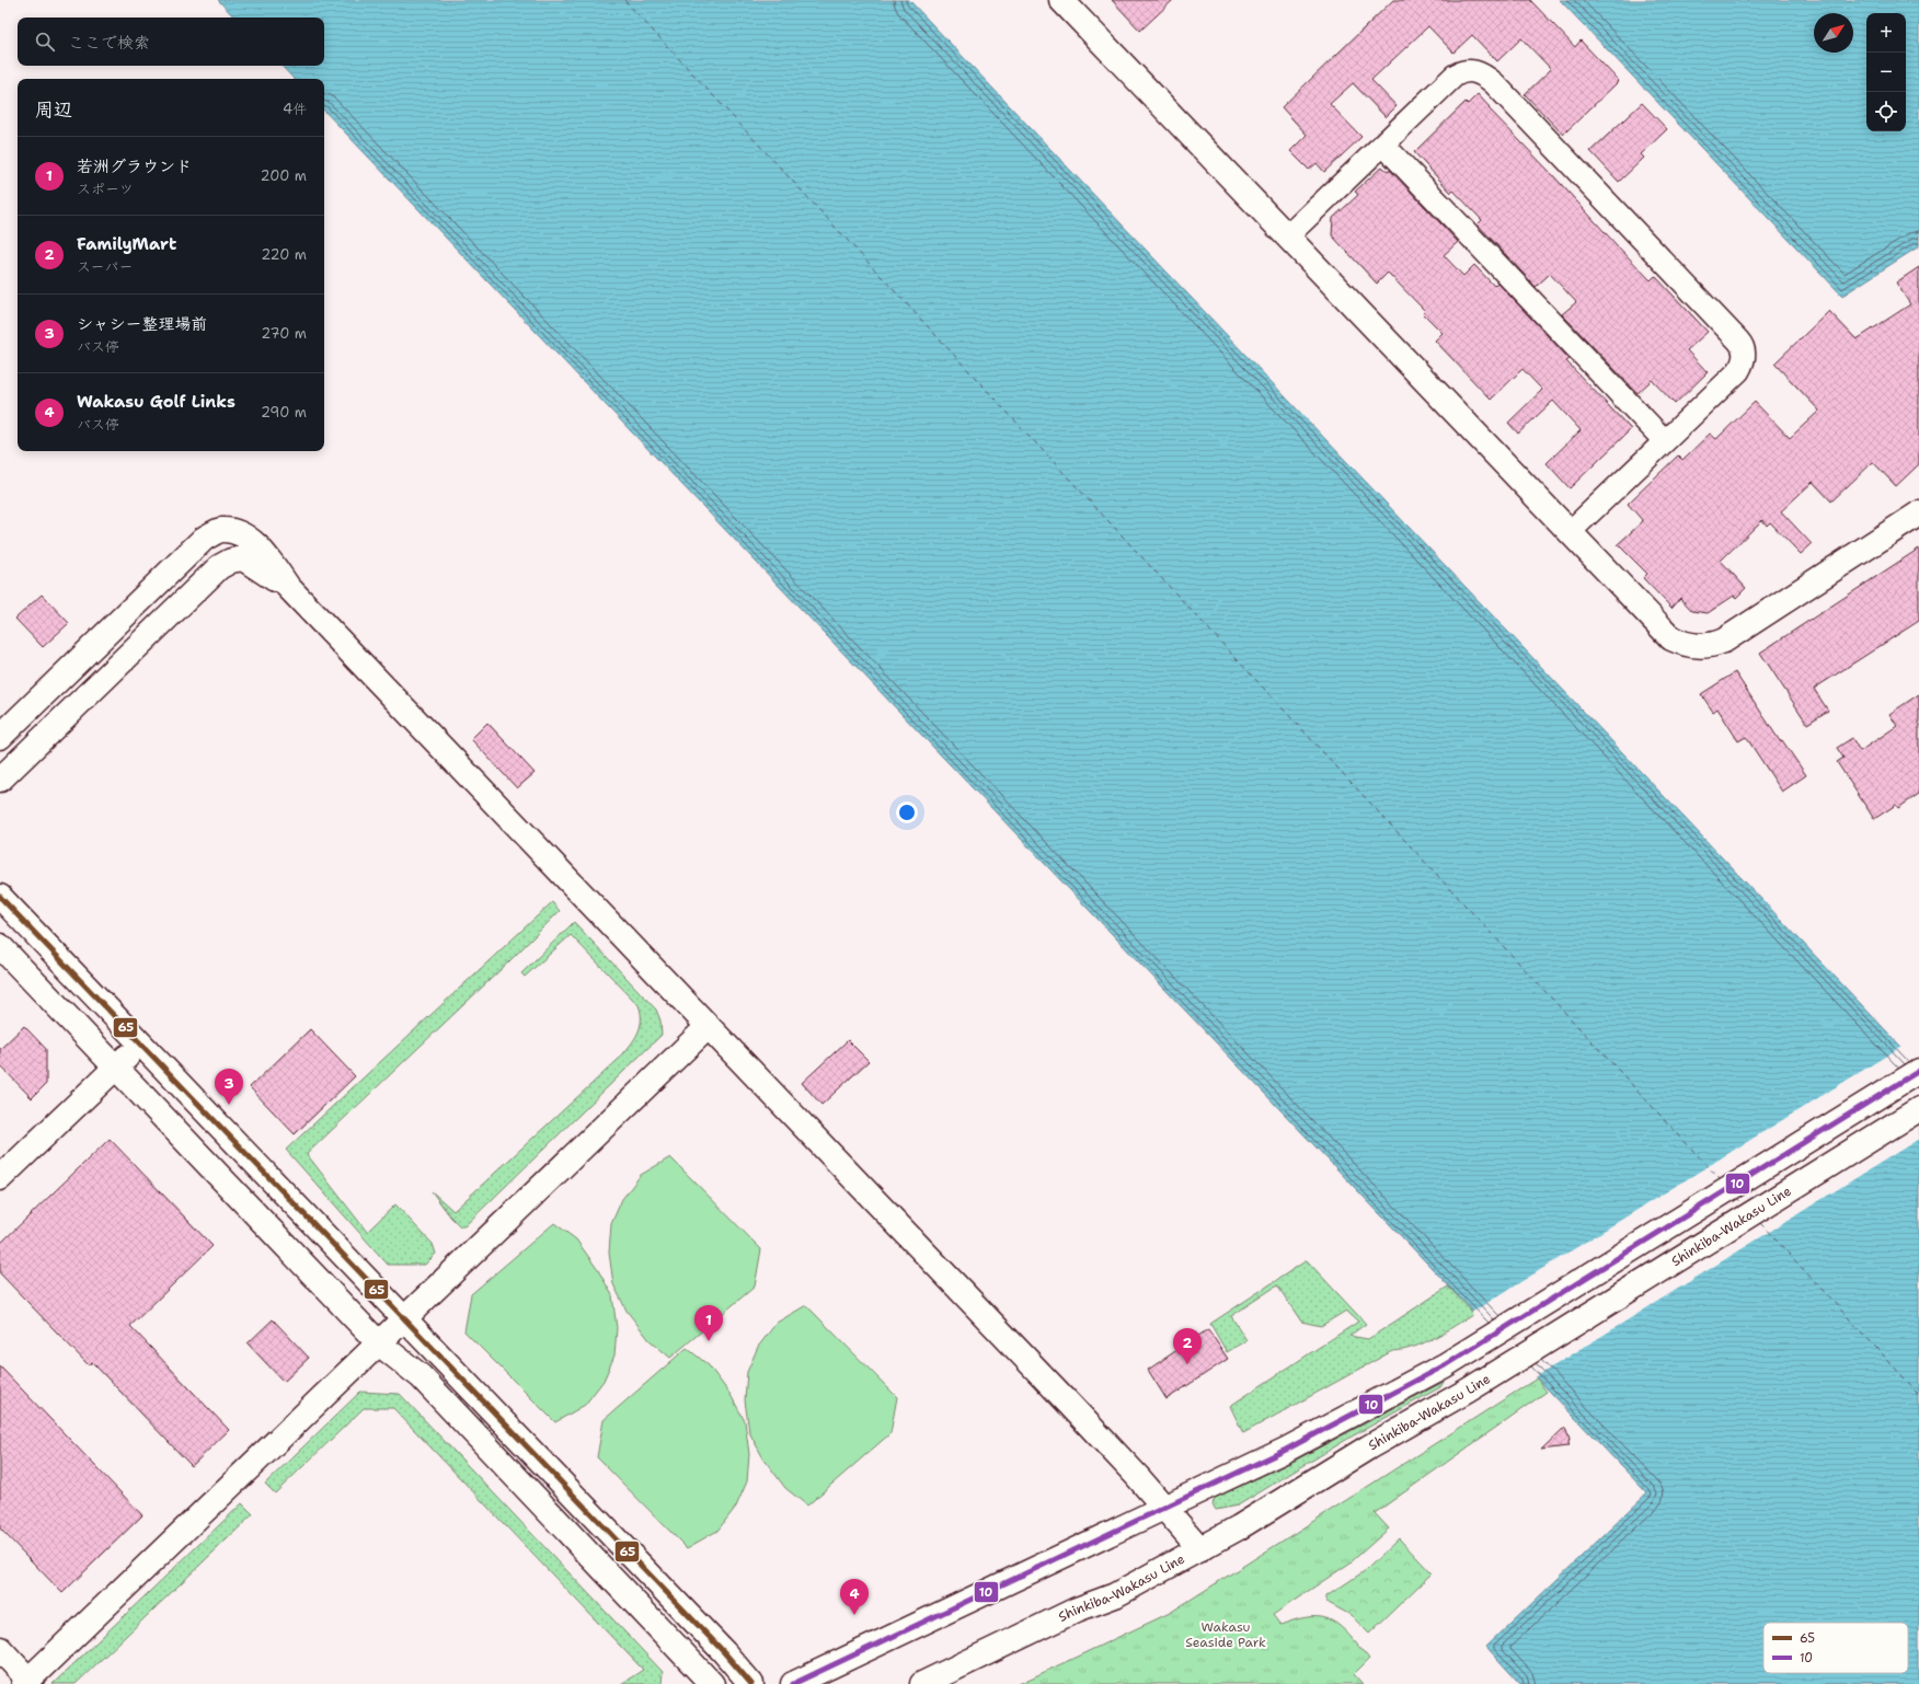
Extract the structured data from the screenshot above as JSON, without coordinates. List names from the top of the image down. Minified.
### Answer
{"streets":{"street":["Shinkiba-Wakasu Line"]},"parks":["Wakasu Seaside Park"],"lines":["transit line 65","transit line 10"],"legend":["65","10"],"north":"top right","page":{"map_buttons":["+","−"],"search":"ここで検索","heading":["周辺","4件"],"list":[{"mark":"1","name":"若洲グラウンド","note":"スポーツ","value":"200 m"},{"mark":"2","name":"FamilyMart","note":"スーパー","value":"220 m"},{"mark":"3","name":"シャシー整理場前","note":"バス停","value":"270 m"},{"mark":"4","name":"Wakasu Golf Links","note":"バス停","value":"290 m"}],"pins":["3","1","2","4"]}}
